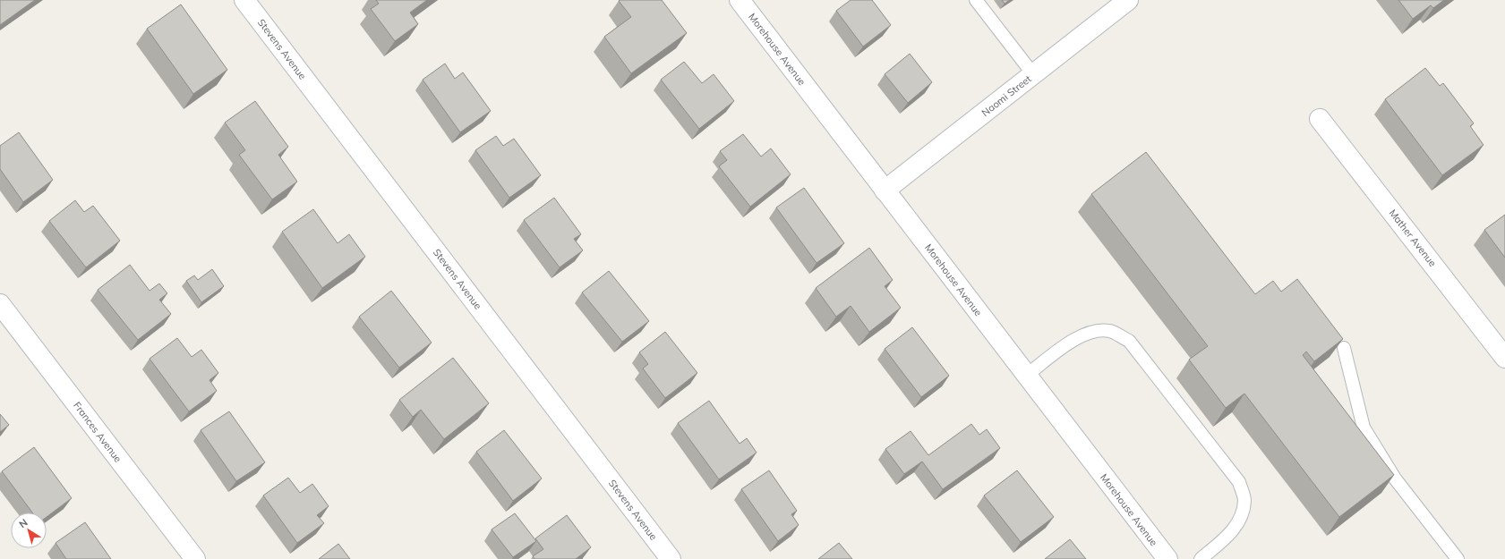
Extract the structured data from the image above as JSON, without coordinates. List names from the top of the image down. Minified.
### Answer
{"streets":{"street":["Stevens Avenue","Morehouse Avenue","Naomi Street","Mather Avenue","Frances Avenue"]},"crossings":[["Morehouse Avenue","Naomi Street"]],"north":"top left"}
